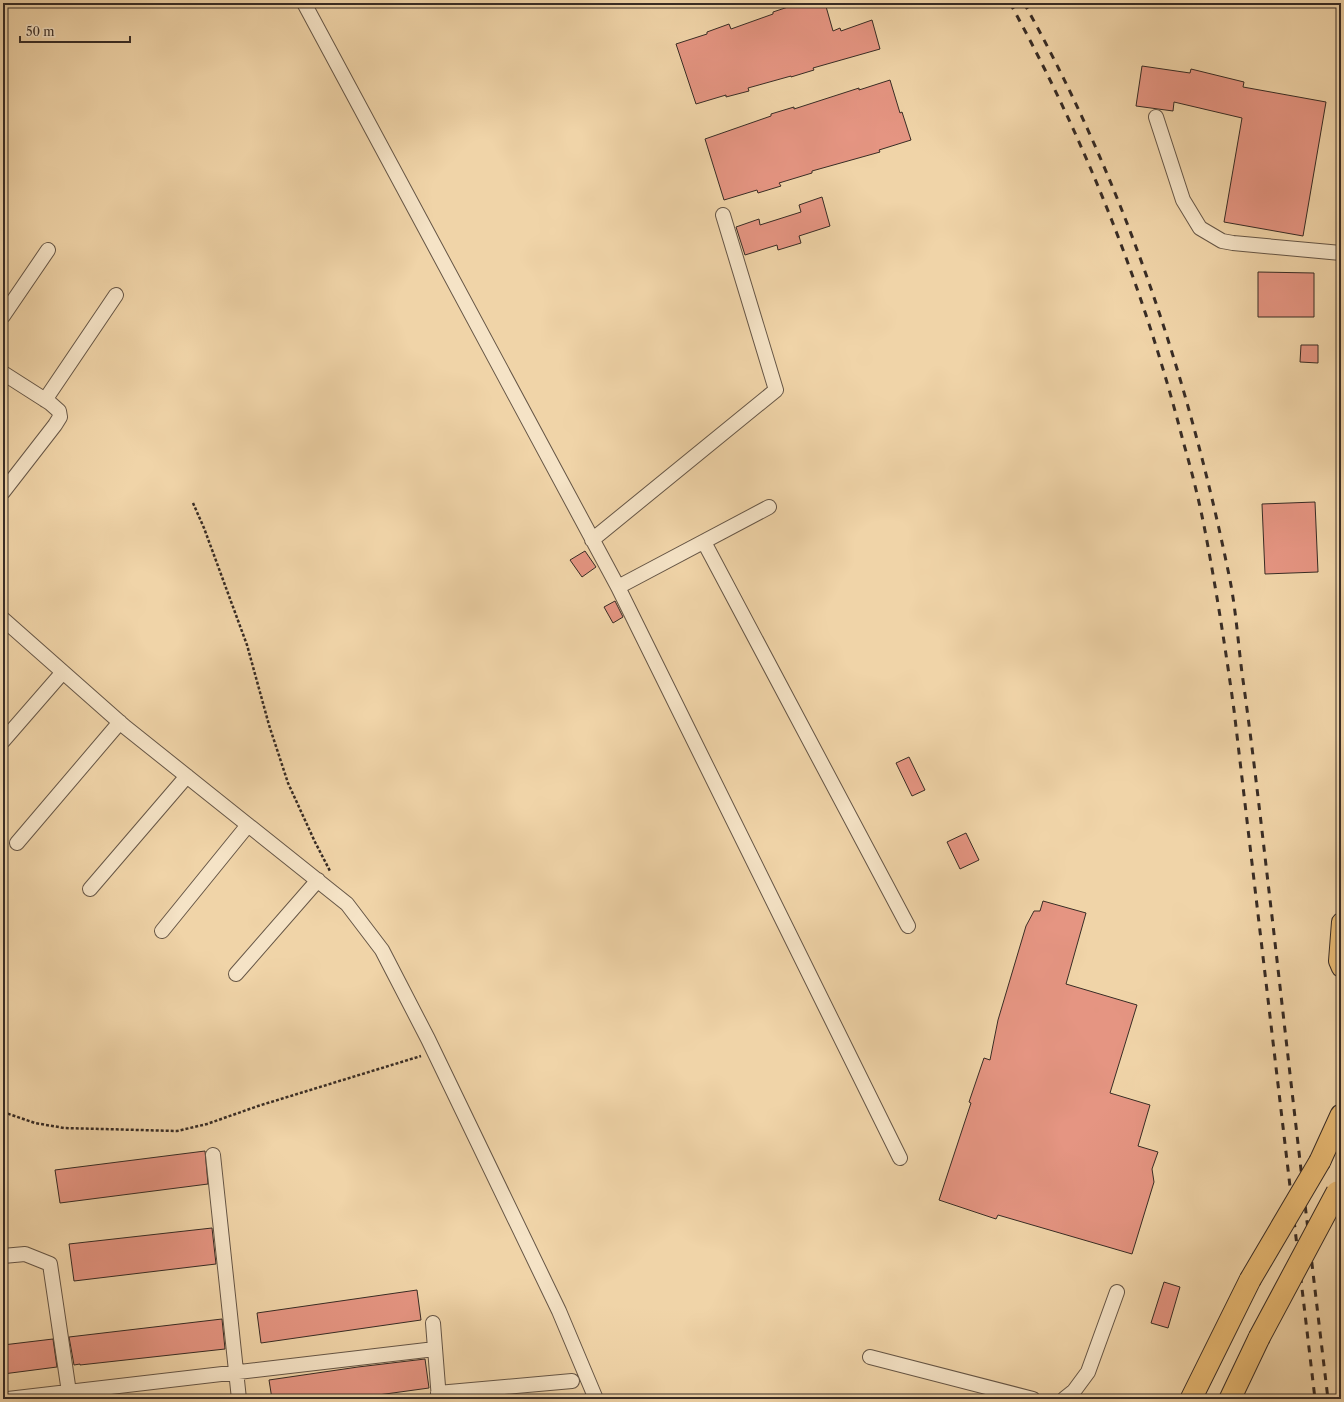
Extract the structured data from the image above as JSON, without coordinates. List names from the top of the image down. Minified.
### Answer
{"scale_bar":"50 m"}
